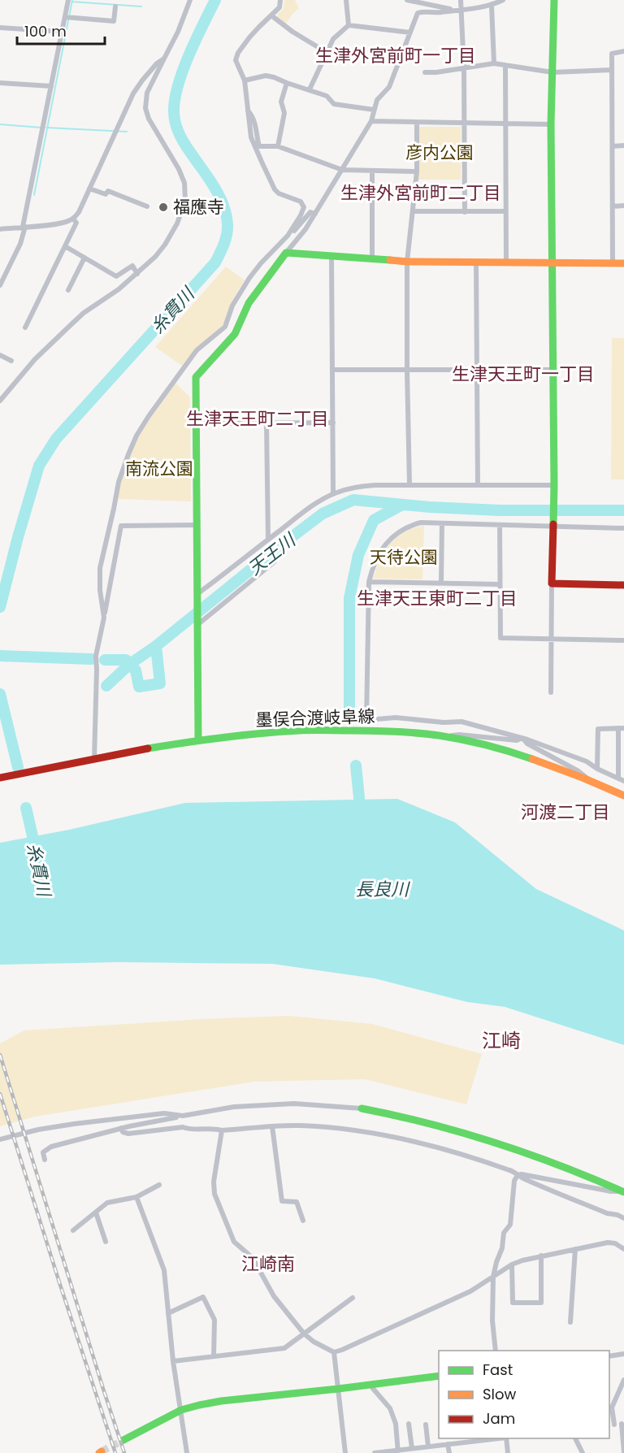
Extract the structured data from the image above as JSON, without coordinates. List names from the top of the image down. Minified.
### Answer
{"streets":{"street":["墨俣合渡岐阜線"]},"districts":["生津外宮前町一丁目","生津外宮前町二丁目","生津天王町一丁目","生津天王町二丁目","生津天王東町二丁目","河渡二丁目","江崎","江崎南"],"water":["糸貫川","天王川","長良川"],"parks":["彦内公園","南流公園","天待公園"],"places":["福應寺"],"legend":["Fast","Slow","Jam"],"scale_bar":"100 m"}
